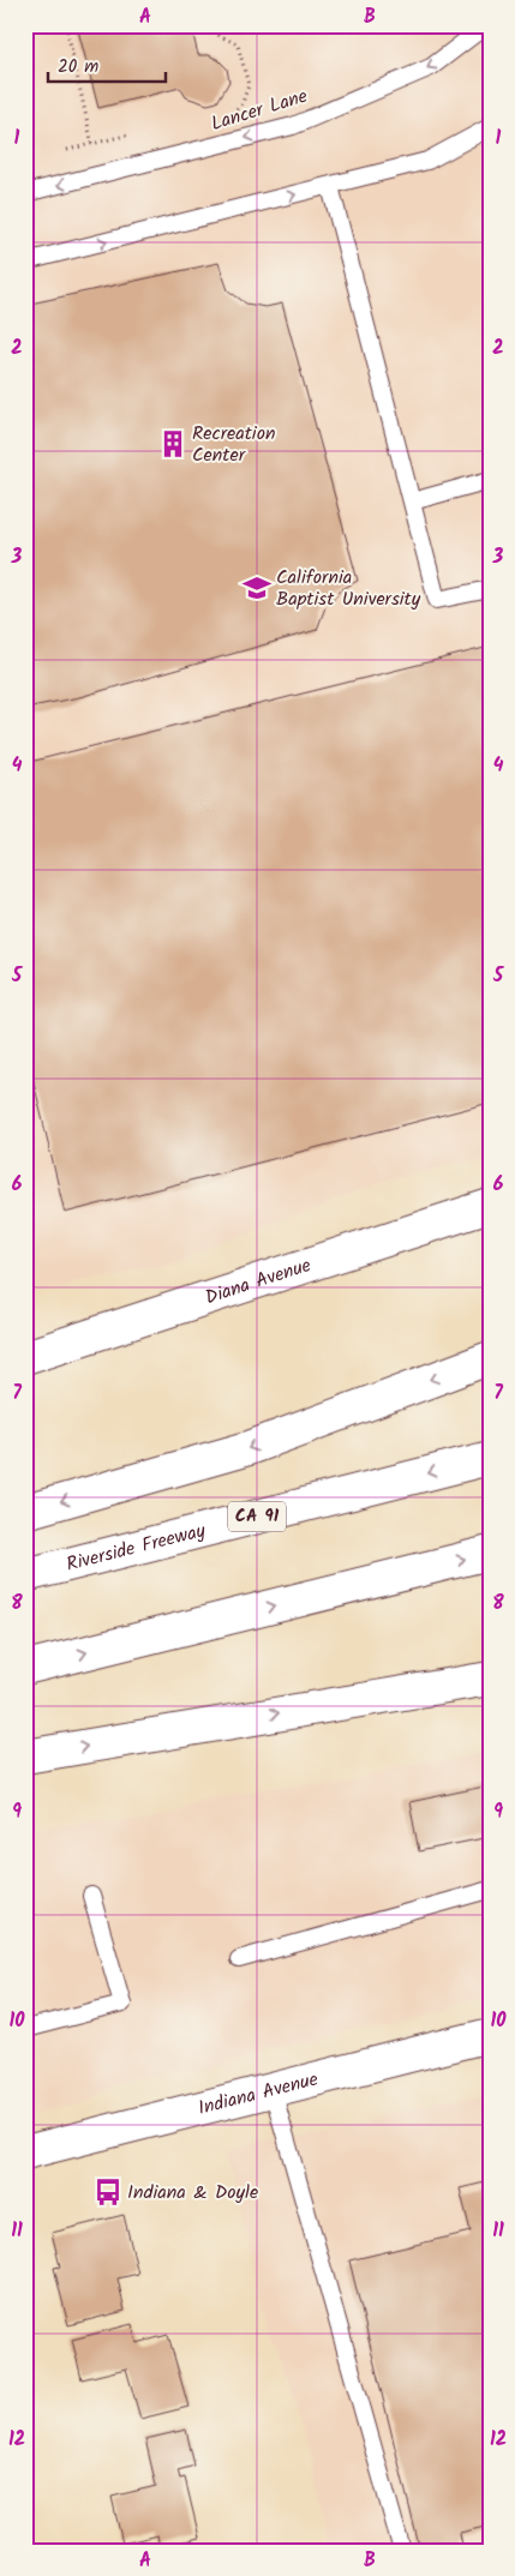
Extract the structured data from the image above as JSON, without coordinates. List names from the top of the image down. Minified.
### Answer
{"streets":{"main road":["Diana Avenue","CA 91","Riverside Freeway","Indiana Avenue"],"lane":["Lancer Lane"]},"places":{"building":["Recreation Center"],"school or university":["California Baptist University"],"bus stop":["Indiana & Doyle"]},"scale_bar":"20 m","grid":{"columns":["A","B"],"rows":["1","2","3","4","5","6","7","8","9","10","11","12"]}}
